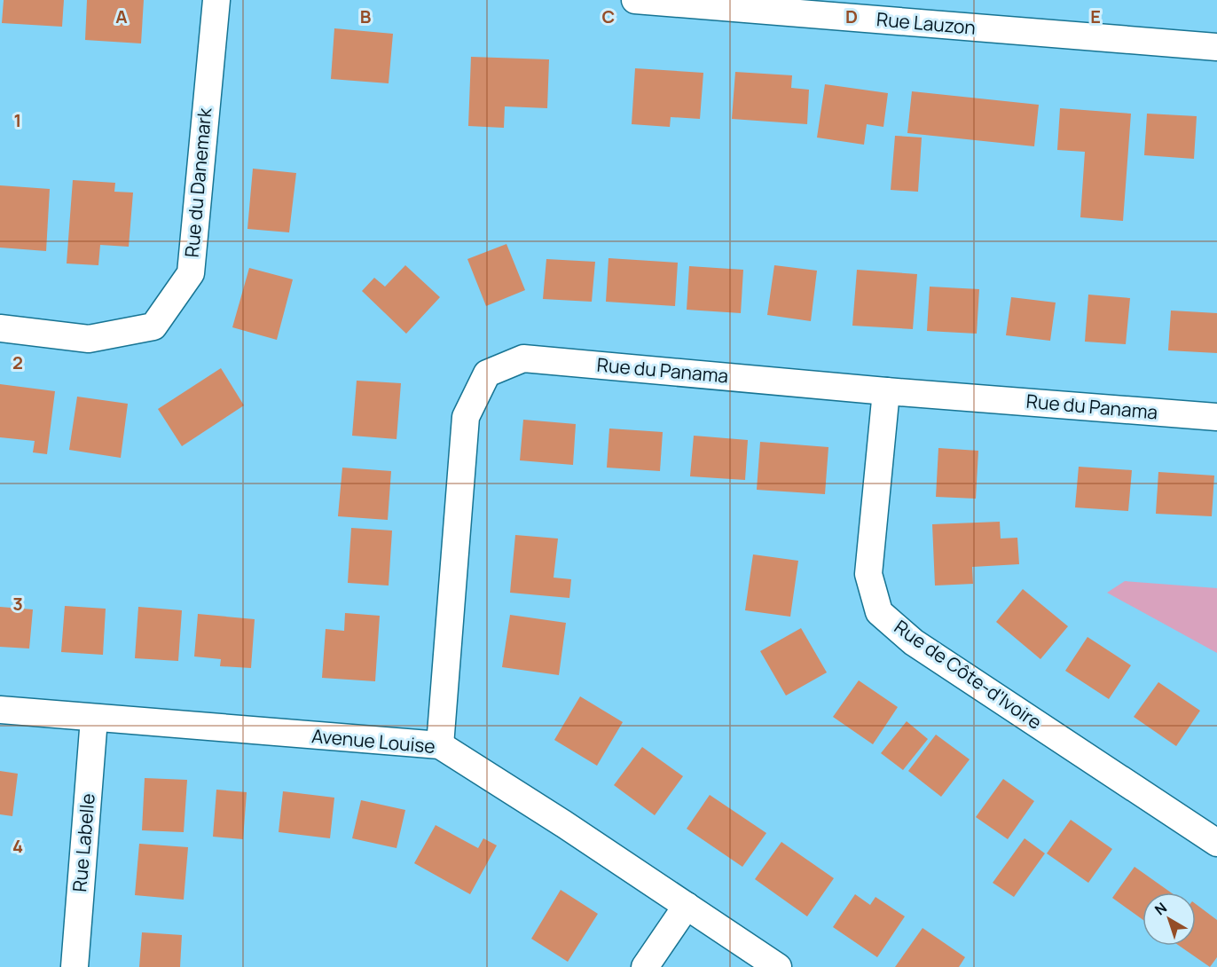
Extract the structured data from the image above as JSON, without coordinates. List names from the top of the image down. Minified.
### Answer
{"streets":{"street":["Rue Lauzon","Rue du Danemark","Rue du Panama","Rue de Côte-d'Ivoire","Avenue Louise","Rue Labelle"]},"crossings":[["Rue du Panama","Rue de Côte-d'Ivoire"],["Rue du Panama","Avenue Louise"],["Avenue Louise","Rue Labelle"]],"north":"top left","grid":{"columns":["A","B","C","D","E"],"rows":["1","2","3","4"]}}
